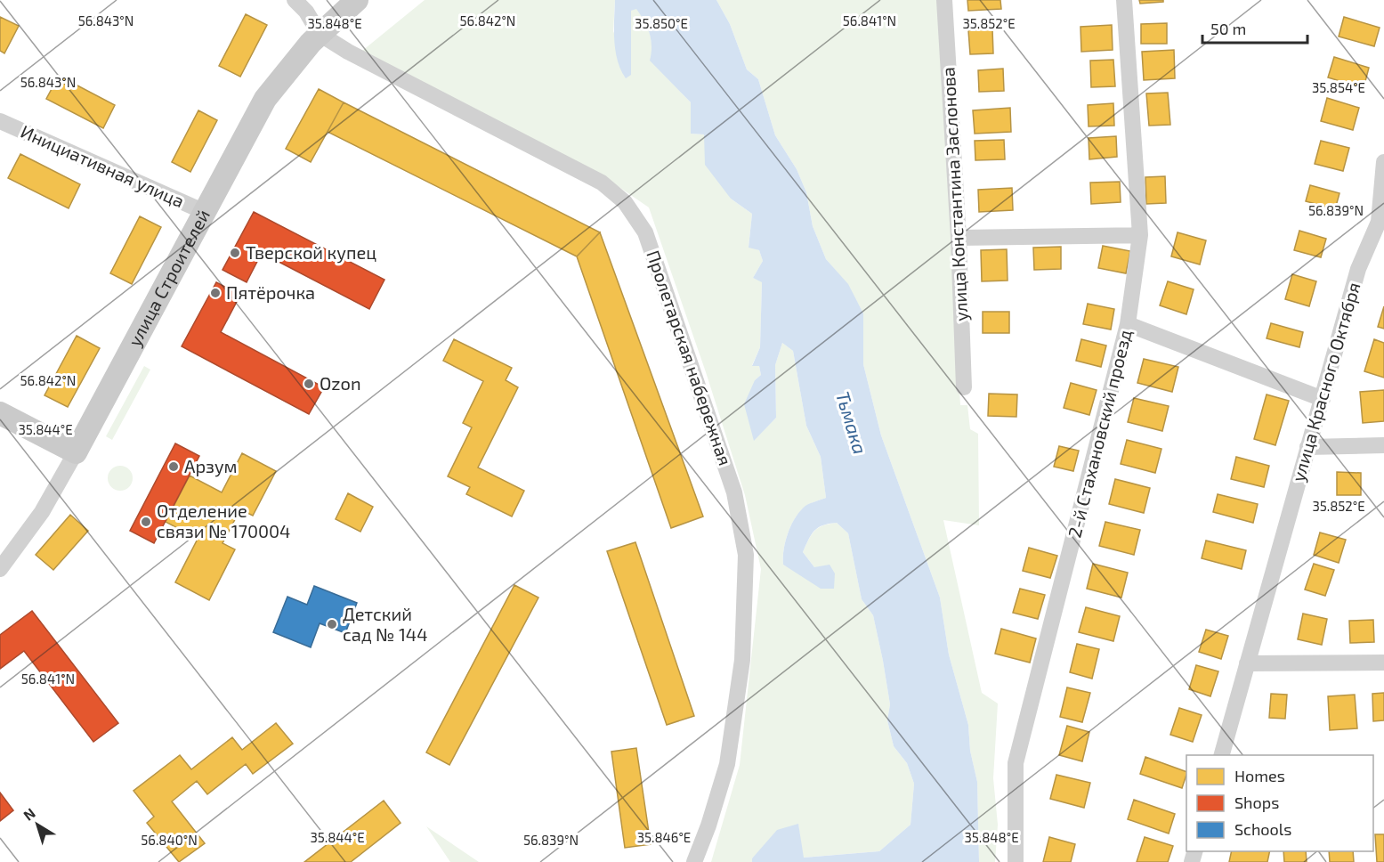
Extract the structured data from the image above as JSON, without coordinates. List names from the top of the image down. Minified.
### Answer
{"streets":{"main road":["улица Строителей"],"street":["Инициативная улица","улица Константина Заслонова","Пролетарская набережная","улица Красного Октября","2-й Стахановский проезд"]},"crossings":[["Инициативная улица","улица Строителей"],["улица Строителей","Пролетарская набережная"]],"water":["Тьмака"],"places":["Тверской купец","Пятёрочка","Ozon","Арзум","Отделение связи № 170004","Детский сад № 144"],"legend":["Homes","Shops","Schools"],"scale_bar":"50 m","north":"top left","coordinates":["56.843°N","56.842°N","56.841°N","35.848°E","35.850°E","35.852°E","35.854°E","56.839°N","35.844°E","35.846°E","56.840°N"]}
